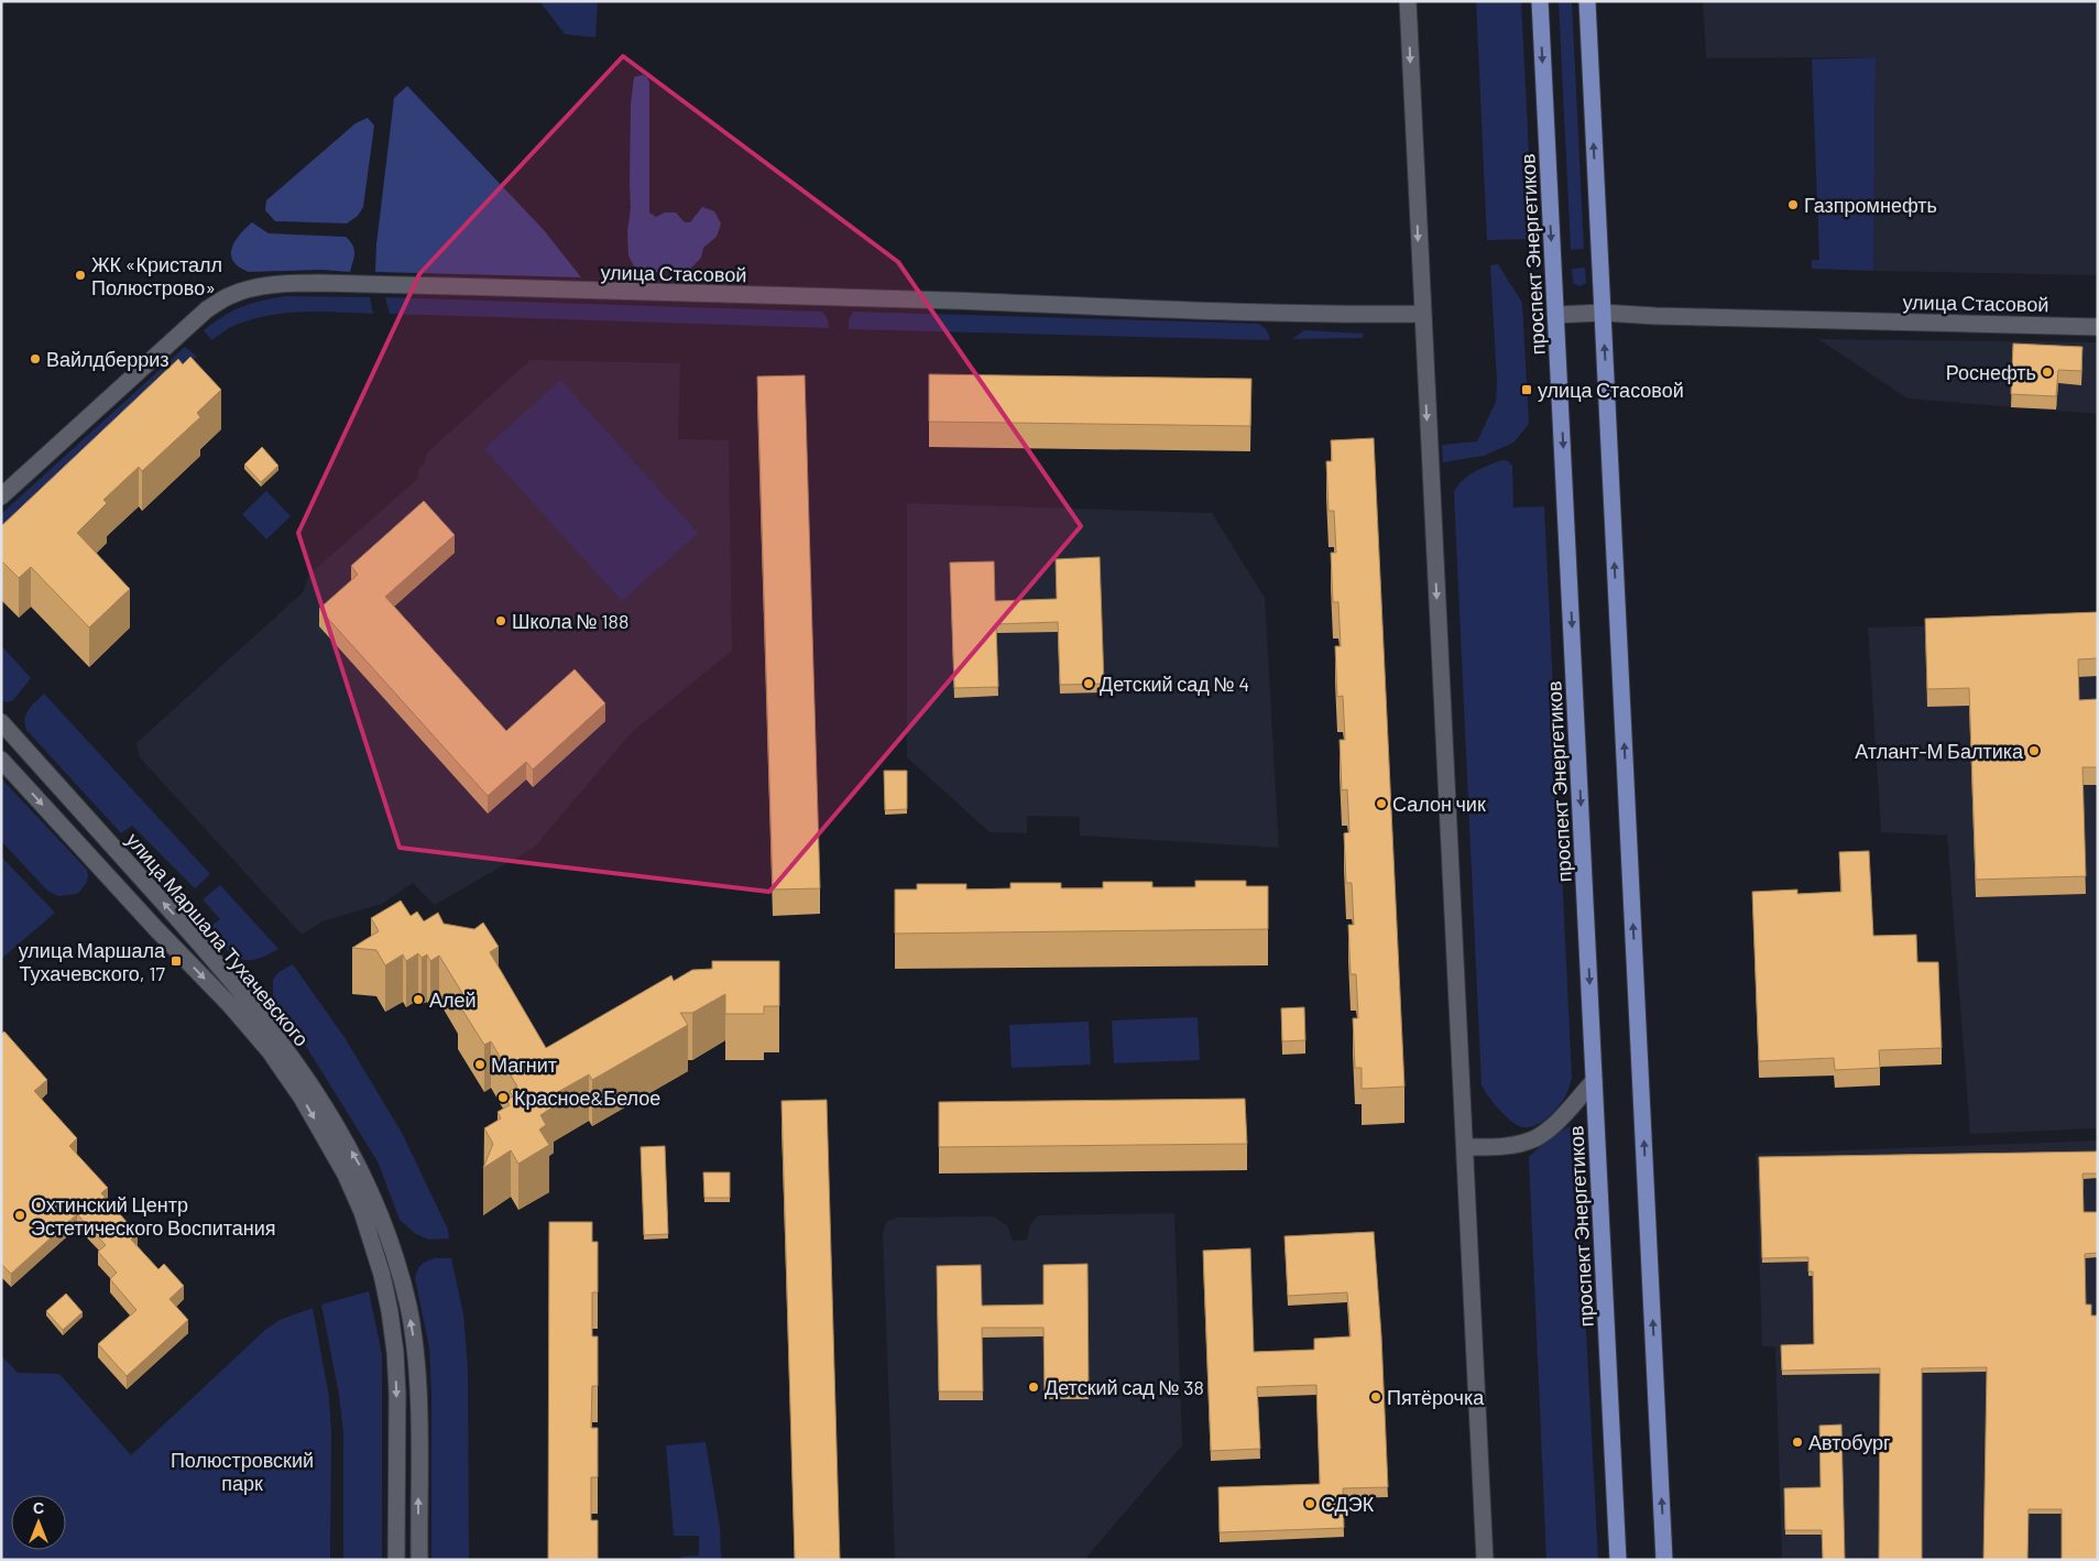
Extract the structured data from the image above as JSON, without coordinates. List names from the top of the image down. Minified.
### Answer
{"streets":{"main road":["проспект Энергетиков"],"street":["улица Стасовой","улица Маршала Тухачевского"]},"crossings":[["проспект Энергетиков","улица Стасовой"]],"parks":["Полюстровский парк"],"places":{"other":["Газпромнефть","ЖК «Кристалл Полюстрово»","Вайлдберриз","Роснефть","Школа № 188","Детский сад № 4","Атлант-М Балтика","Салон чик","Алей","Магнит","Красное&Белое","Охтинский Центр Эстетического Воспитания","Детский сад № 38","Пятёрочка","Автобург","СДЭК"],"transit":["улица Стасовой","улица Маршала Тухачевского, 17"]},"north":"top"}
